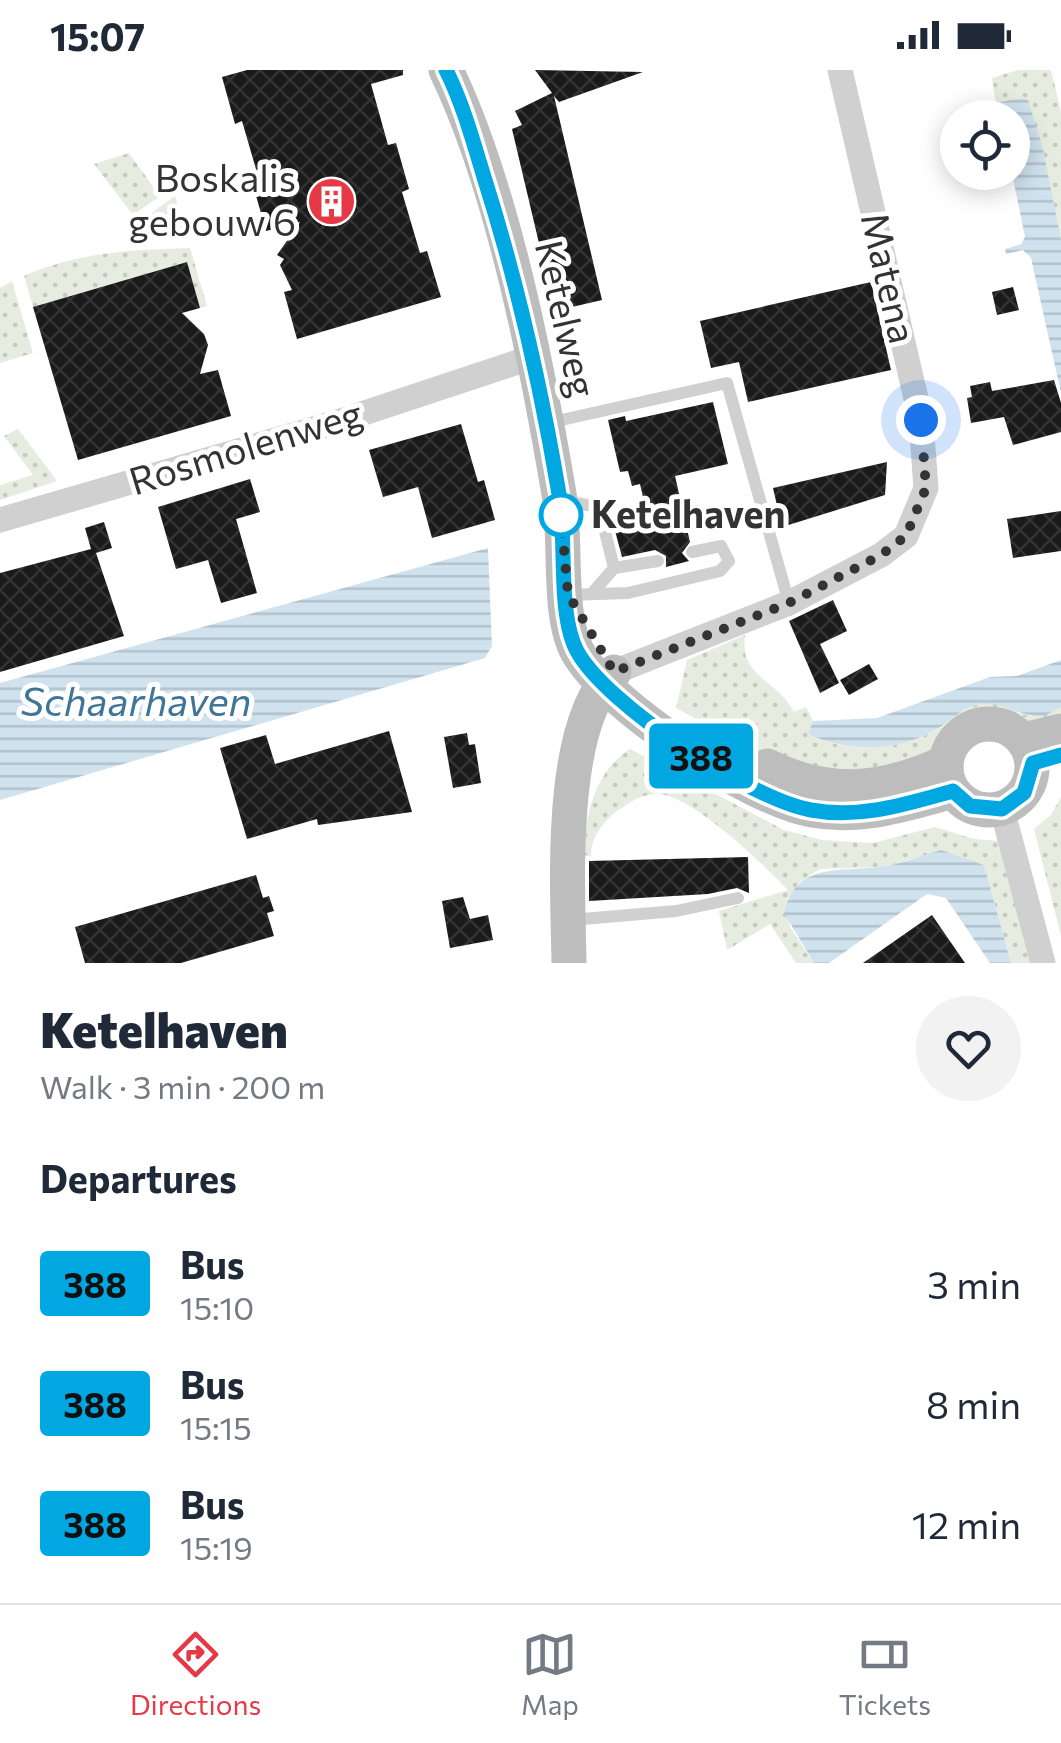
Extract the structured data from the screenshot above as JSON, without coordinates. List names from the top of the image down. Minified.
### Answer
{"streets":{"street":["Matena","Ketelweg","Rosmolenweg"]},"crossings":[["Ketelweg","Rosmolenweg"]],"water":["Schaarhaven"],"places":{"building":["Boskalis gebouw 6"],"other":["Ketelhaven"]},"lines":["bus line 388"],"page":{"status":"15:07","on_map":"388","heading":[["Ketelhaven","Walk · 3 min · 200 m"],"Departures"],"list":[{"mark":"388","name":"Bus","note":"15:10","value":"3 min"},{"mark":"388","name":"Bus","note":"15:15","value":"8 min"},{"mark":"388","name":"Bus","note":"15:19","value":"12 min"}],"tabs":["Directions","Map","Tickets"]}}
